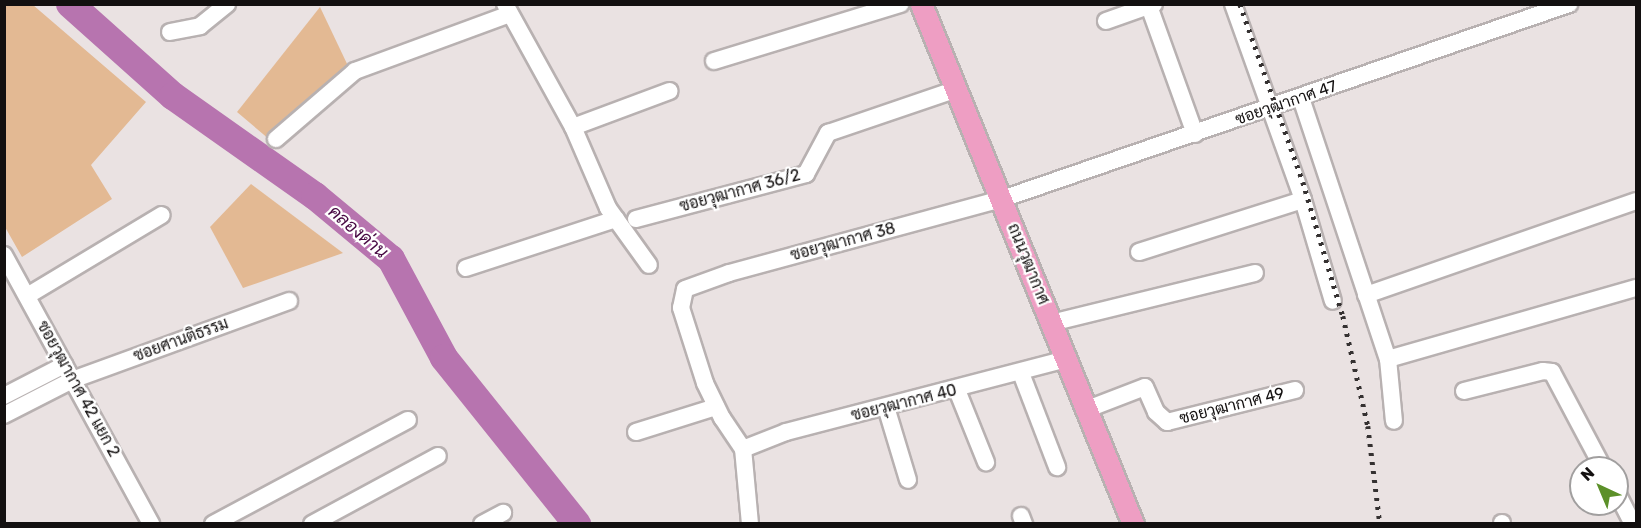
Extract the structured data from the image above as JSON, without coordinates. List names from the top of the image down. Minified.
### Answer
{"streets":{"main road":["ถนนวุฒากาศ"],"street":["ซอยวุฒากาศ 47","ซอยวุฒากาศ 36/2","ซอยวุฒากาศ 38","ซอยศานติธรรม","ซอยวุฒากาศ 42 แยก 2","ซอยวุฒากาศ 40","ซอยวุฒากาศ 49"]},"crossings":[["ซอยวุฒากาศ 47","ซอยวุฒากาศ 38"],["ซอยวุฒากาศ 47","ถนนวุฒากาศ"],["ซอยวุฒากาศ 36/2","ถนนวุฒากาศ"],["ซอยวุฒากาศ 38","ถนนวุฒากาศ"],["ถนนวุฒากาศ","ซอยวุฒากาศ 40"],["ถนนวุฒากาศ","ซอยวุฒากาศ 49"],["ซอยศานติธรรม","ซอยวุฒากาศ 42 แยก 2"]],"water":["คลองด่าน"],"north":"top left"}
